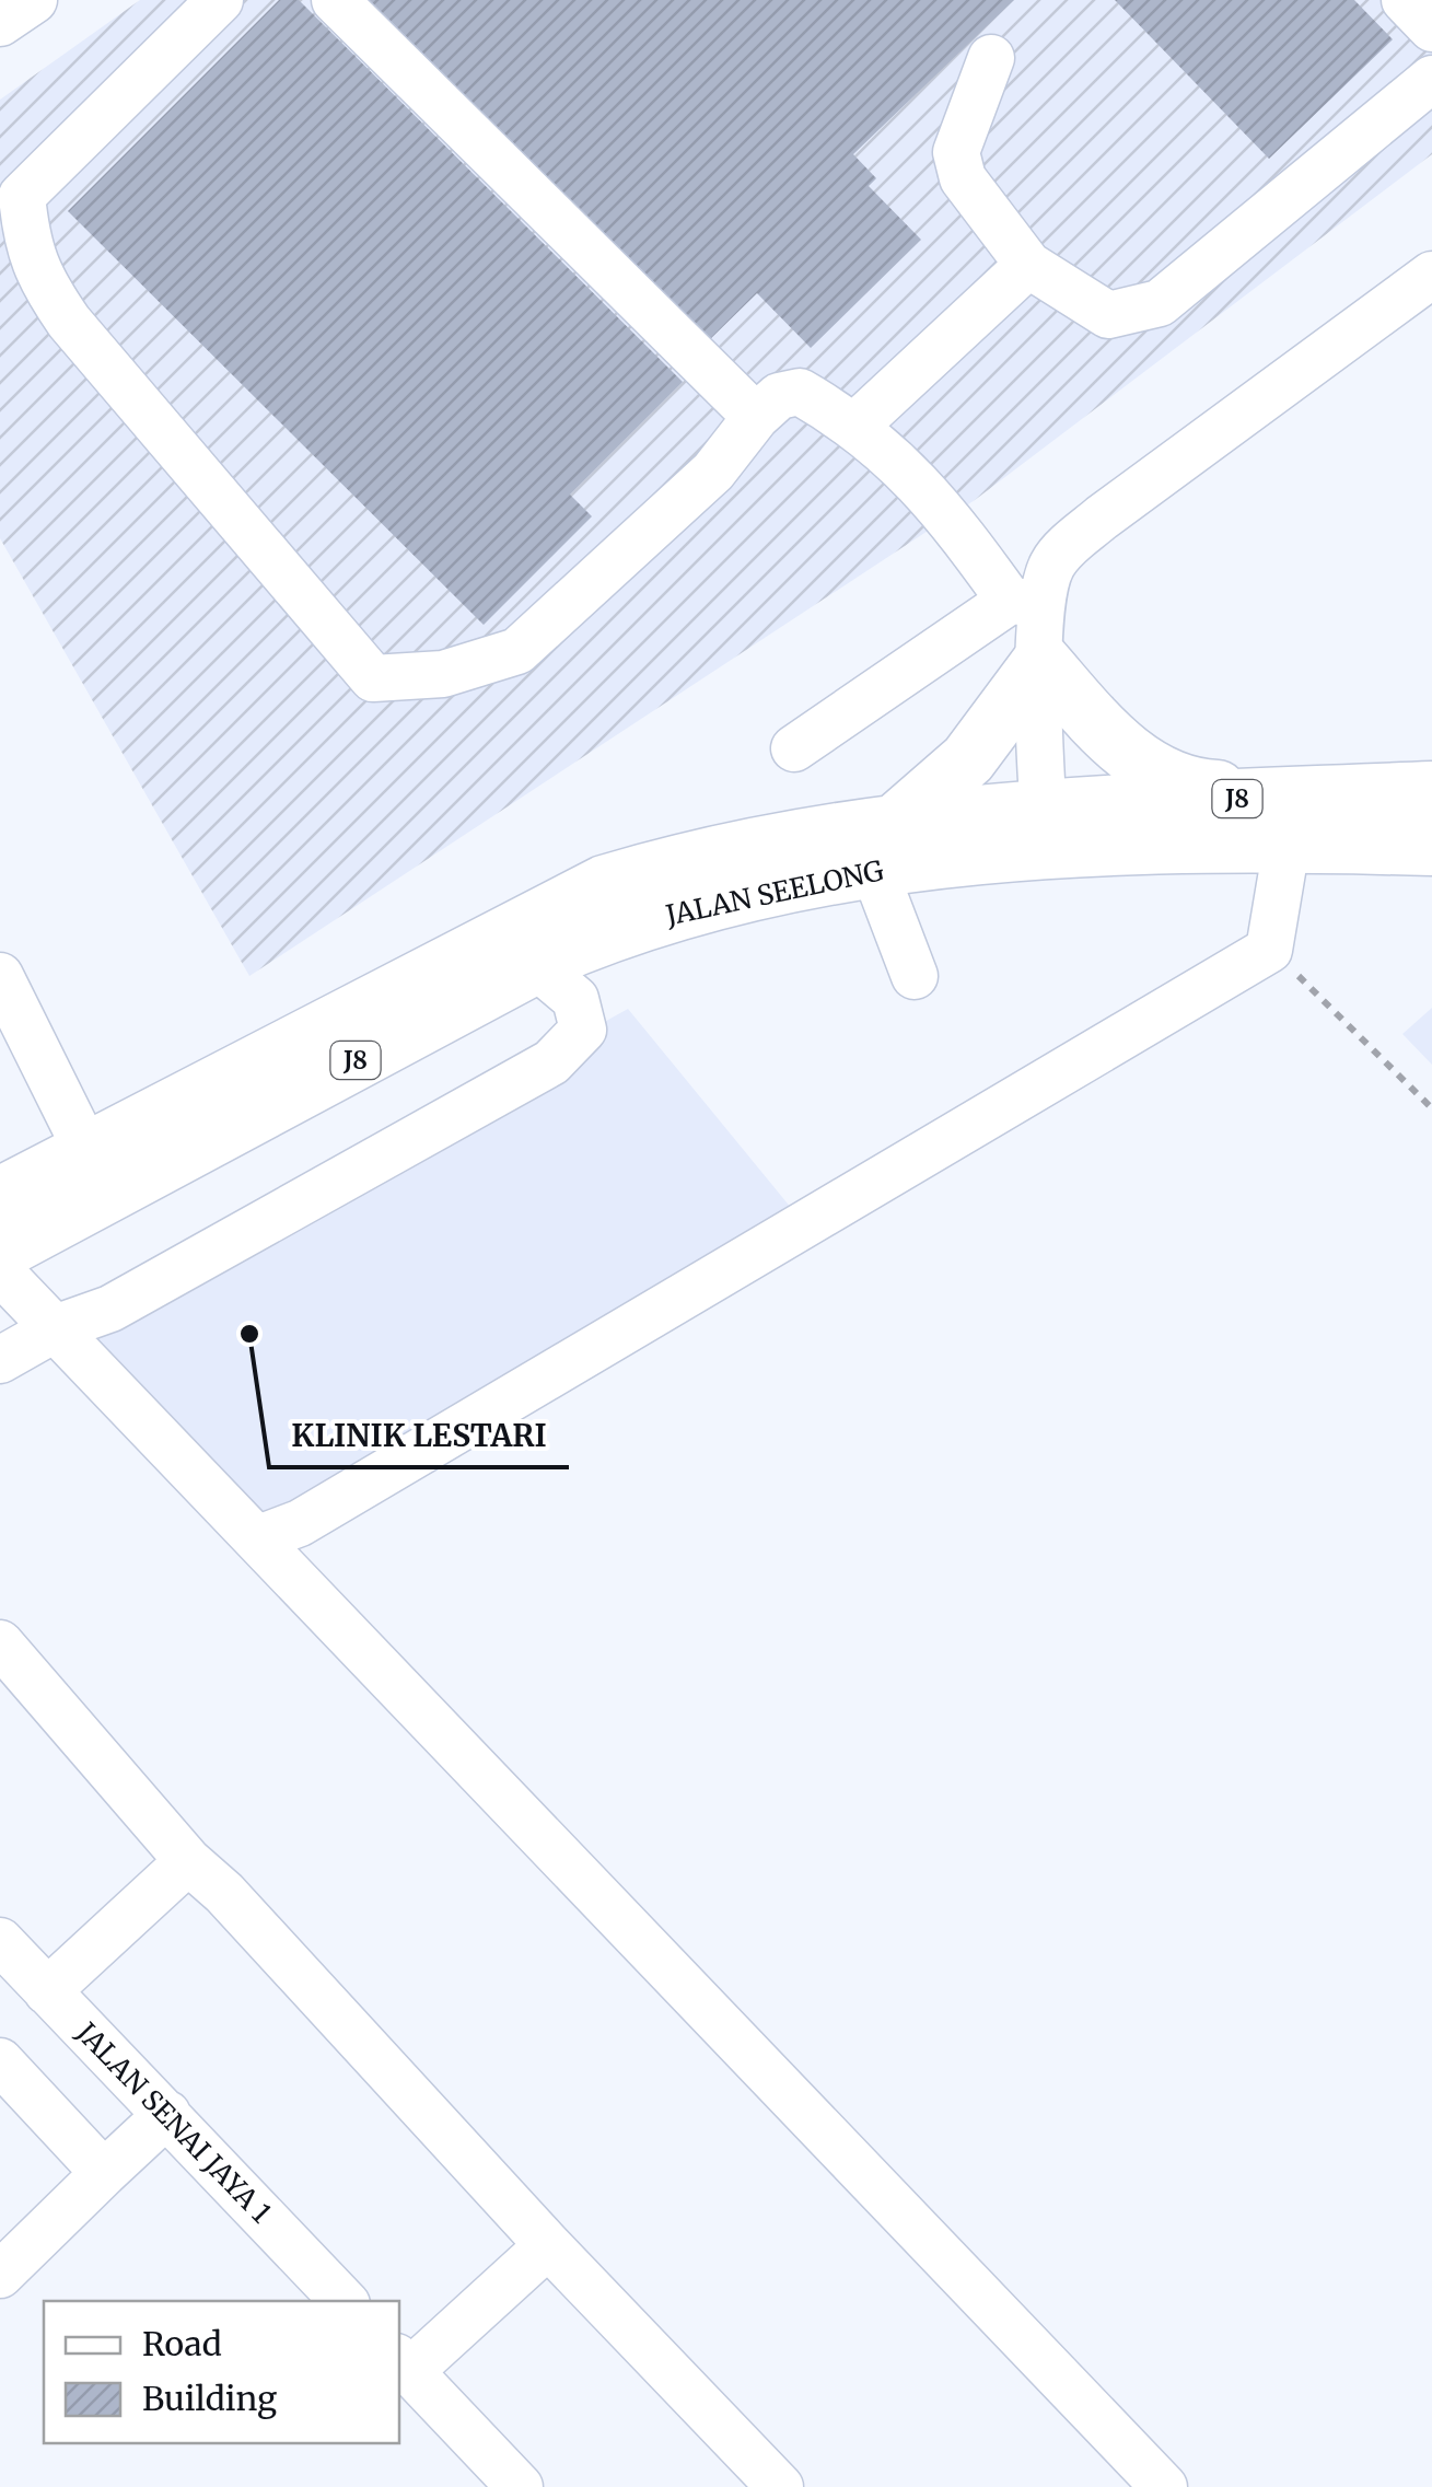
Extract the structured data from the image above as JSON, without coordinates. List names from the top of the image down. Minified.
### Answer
{"streets":{"main road":["J8","JALAN SEELONG"],"street":["JALAN SENAI JAYA 1"]},"places":["KLINIK LESTARI"],"legend":["Road","Building"]}
